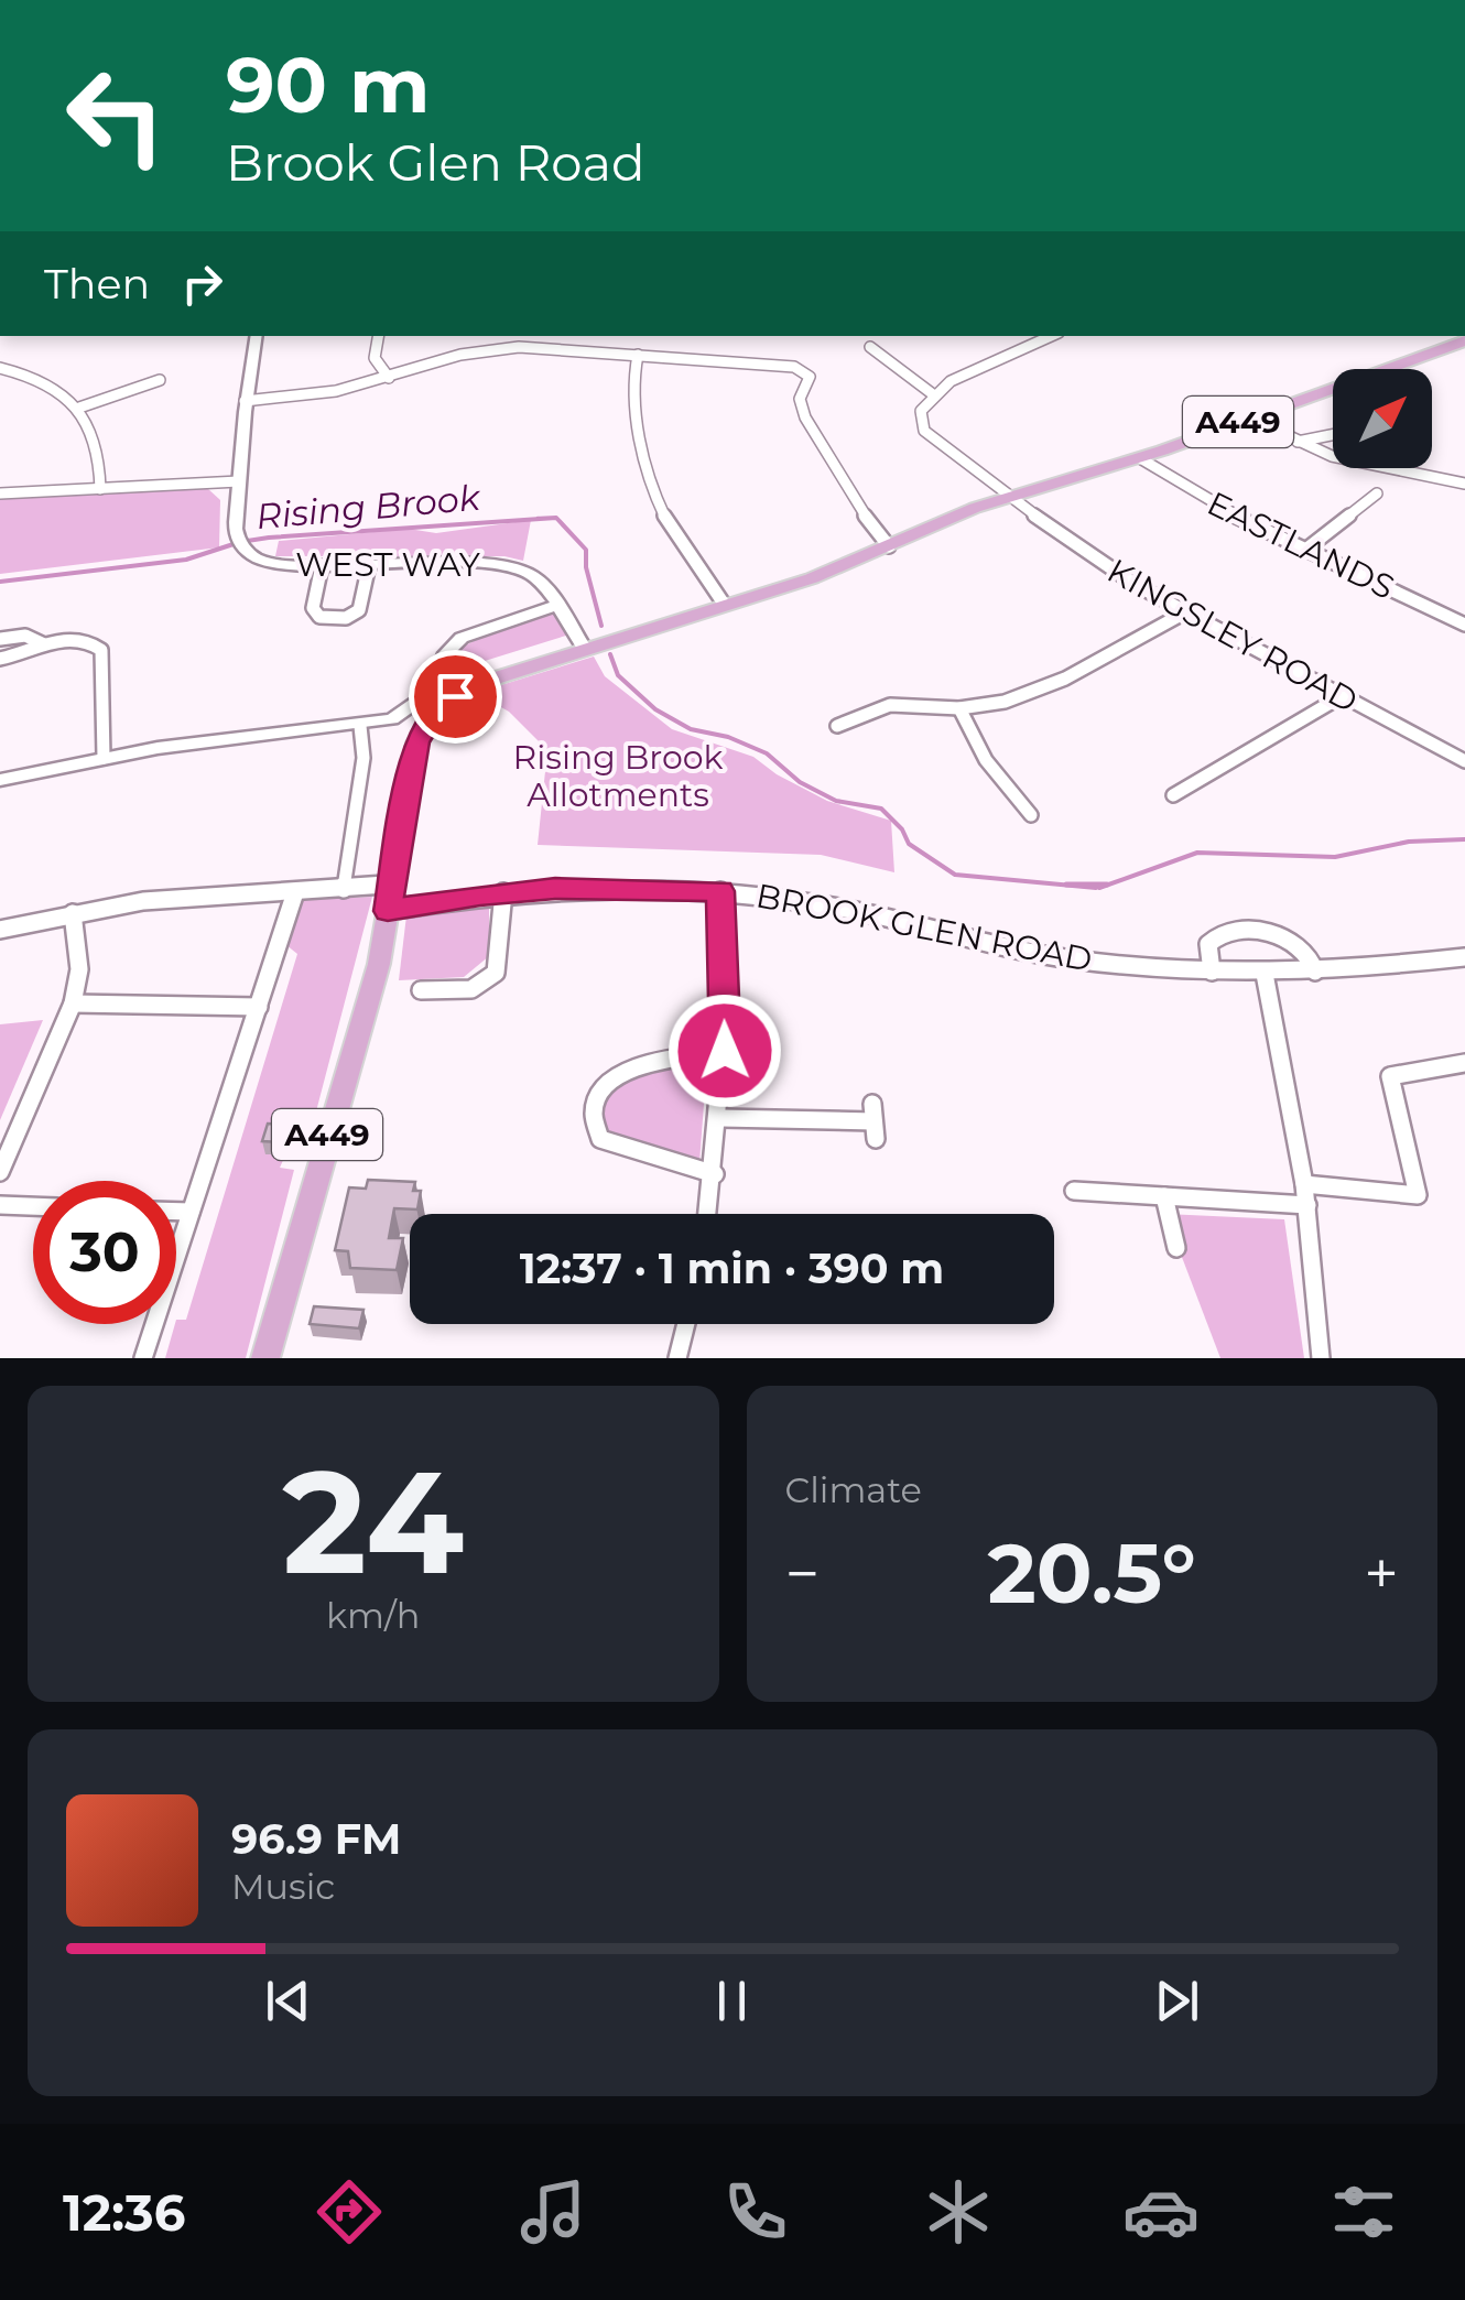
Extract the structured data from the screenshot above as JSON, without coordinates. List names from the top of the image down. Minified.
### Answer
{"streets":{"highway":["A449"],"street":["EASTLANDS","WEST WAY","KINGSLEY ROAD","BROOK GLEN ROAD"]},"crossings":[["A449","EASTLANDS"],["A449","WEST WAY"],["A449","KINGSLEY ROAD"],["A449","BROOK GLEN ROAD"]],"water":["Rising Brook"],"parks":["Rising Brook Allotments"],"north":"top right","page":{"turn":["90 m","Brook Glen Road"],"then":"Then","limit":"30","trip":"12:37 · 1 min · 390 m","tile":[["24","km/h"],"Climate"],"heat":["−","20.5°","+"],"song":["96.9 FM","Music"],"tabs":"12:36"}}
